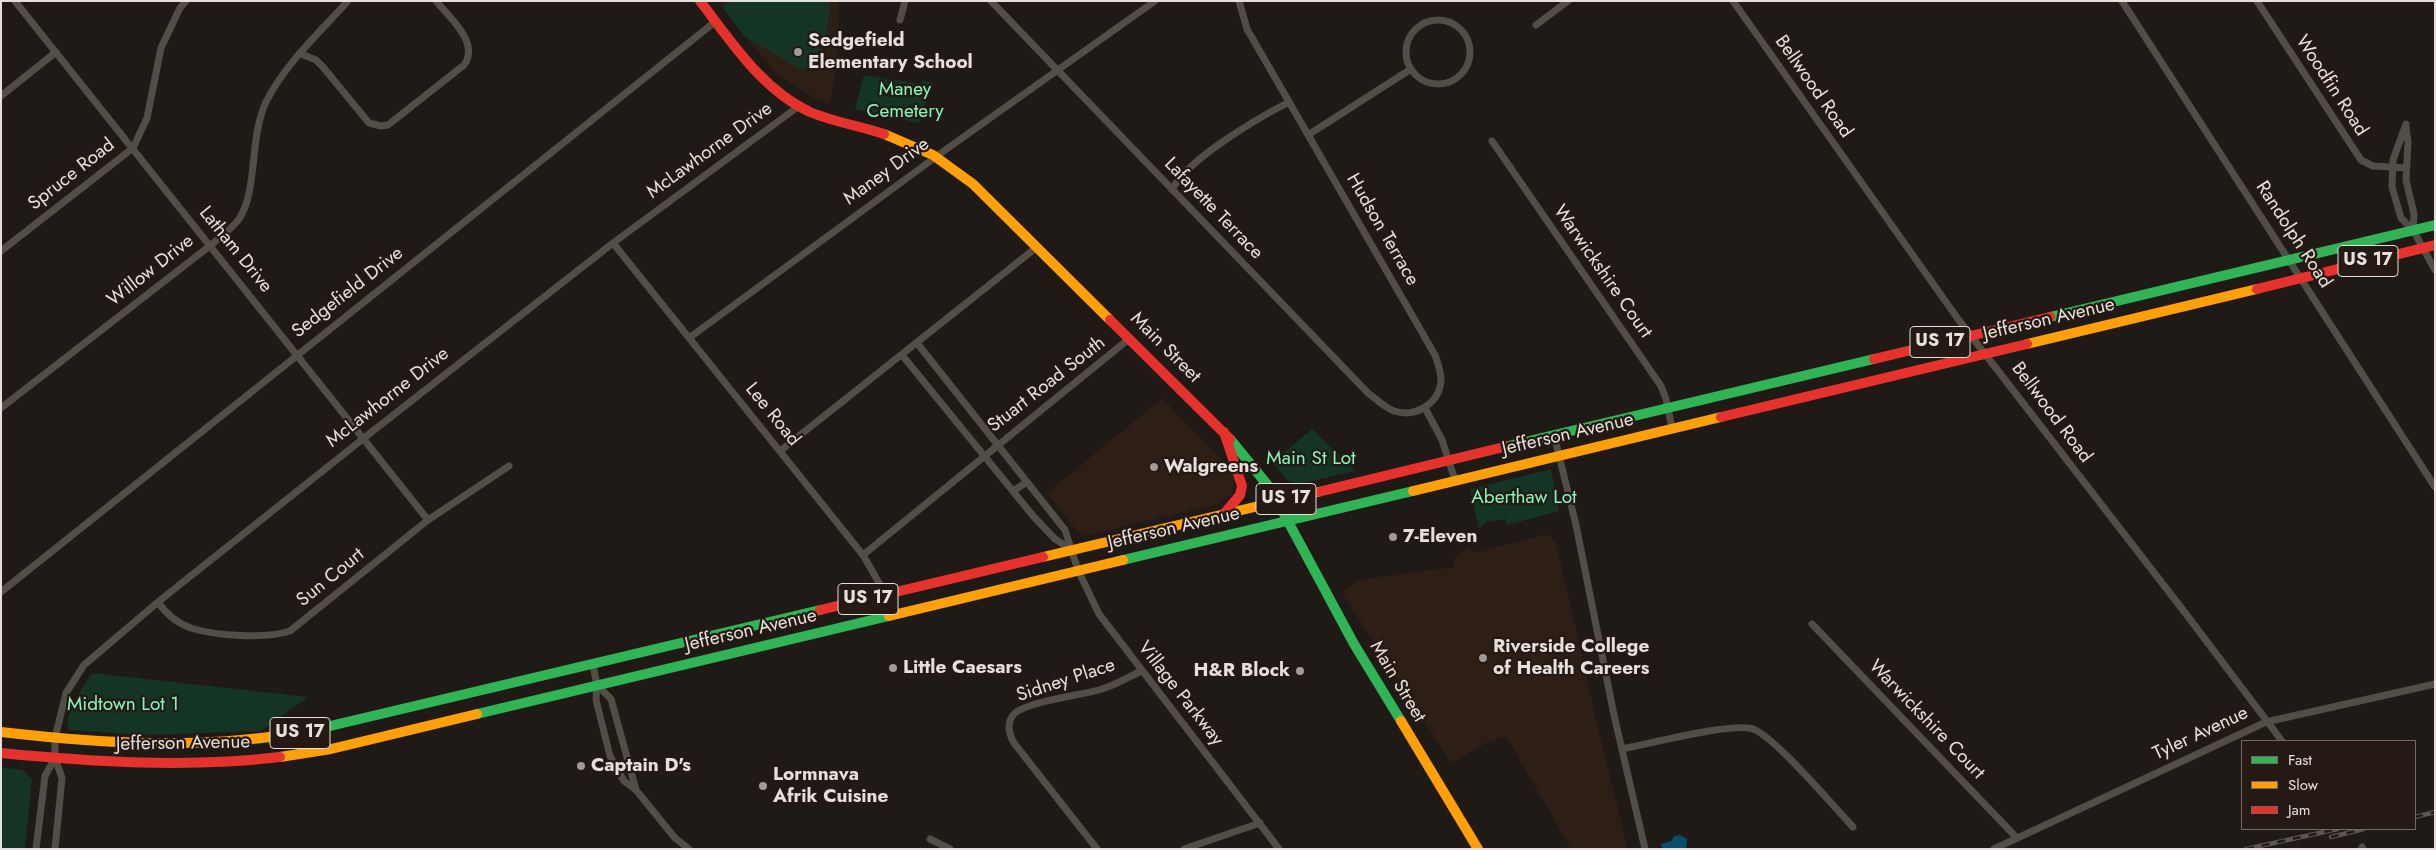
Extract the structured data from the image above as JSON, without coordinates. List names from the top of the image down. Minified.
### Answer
{"streets":{"main road":["US 17","Jefferson Avenue","Main Street"],"street":["Woodfin Road","Bellwood Road","McLawhorne Drive","Maney Drive","Spruce Road","Lafayette Terrace","Hudson Terrace","Randolph Road","Latham Drive","Willow Drive","Warwickshire Court","Sedgefield Drive","Stuart Road South","Lee Road","Sun Court","Sidney Place","Village Parkway","Tyler Avenue"]},"crossings":[["Bellwood Road","Jefferson Avenue"],["Bellwood Road","Tyler Avenue"],["McLawhorne Drive","Latham Drive"],["McLawhorne Drive","Jefferson Avenue"],["McLawhorne Drive","Main Street"],["McLawhorne Drive","Lee Road"],["McLawhorne Drive","Sun Court"],["Maney Drive","Lafayette Terrace"],["Maney Drive","Main Street"],["Maney Drive","Lee Road"],["Spruce Road","Latham Drive"],["Lafayette Terrace","Hudson Terrace"],["Randolph Road","Jefferson Avenue"],["Latham Drive","Willow Drive"],["Latham Drive","Sedgefield Drive"],["Latham Drive","Sun Court"],["Warwickshire Court","Jefferson Avenue"],["Warwickshire Court","Tyler Avenue"],["Sedgefield Drive","Main Street"],["Jefferson Avenue","Main Street"],["Jefferson Avenue","Lee Road"],["Jefferson Avenue","Village Parkway"],["Main Street","Stuart Road South"],["Stuart Road South","Lee Road"],["Stuart Road South","Village Parkway"],["Sidney Place","Village Parkway"]],"parks":["Maney Cemetery","Main St Lot","Aberthaw Lot","Midtown Lot 1"],"places":["Sedgefield Elementary School","Walgreens","7-Eleven","Riverside College of Health Careers","Little Caesars","H&R Block","Captain D's","Lormnava Afrik Cuisine"],"legend":["Fast","Slow","Jam"]}
